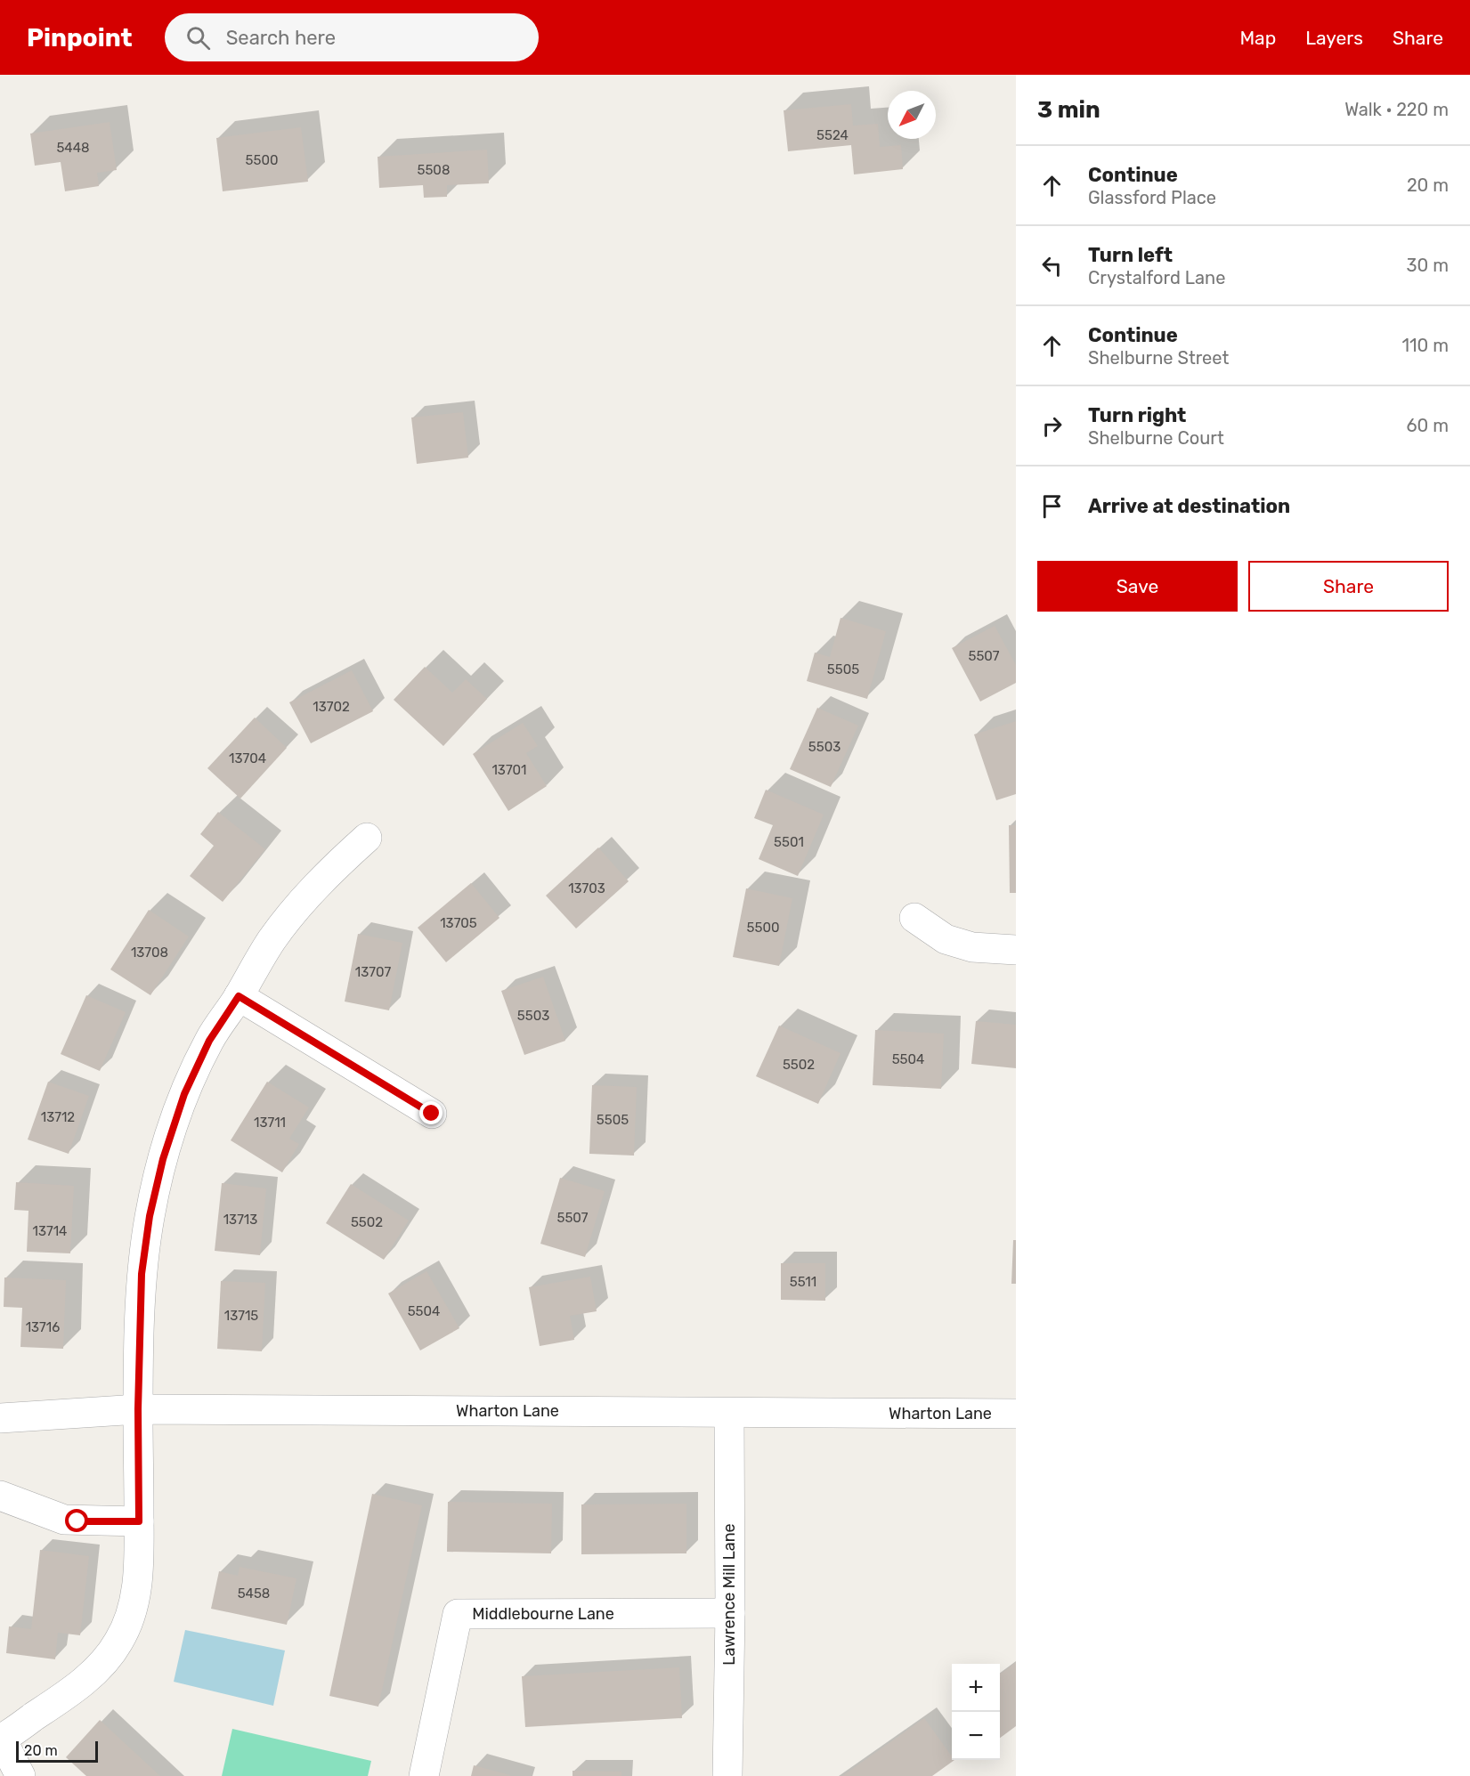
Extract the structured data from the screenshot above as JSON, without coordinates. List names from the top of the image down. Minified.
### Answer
{"streets":{"street":["Wharton Lane","Lawrence Mill Lane","Middlebourne Lane"]},"crossings":[["Wharton Lane","Lawrence Mill Lane"],["Lawrence Mill Lane","Middlebourne Lane"]],"house_numbers":["5524","5448","5500","5508","5507","5505","13702","5503","13704","13701","5501","13703","13705","5500","13708","13707","5503","5504","5502","13712","5505","13711","5507","13713","5502","13714","5511","5504","13715","13716","5458"],"scale_bar":"20 m","north":"bottom left","page":{"header":"Pinpoint","search":"Search here","nav":["Map","Layers","Share"],"heading":["3 min","Walk · 220 m"],"list":[["Continue","Glassford Place","20 m"],["Turn left","Crystalford Lane","30 m"],["Continue","Shelburne Street","110 m"],["Turn right","Shelburne Court","60 m"],"Arrive at destination"],"buttons":["Save","Share"],"map_buttons":["+","−"],"scale":"20 m"}}
